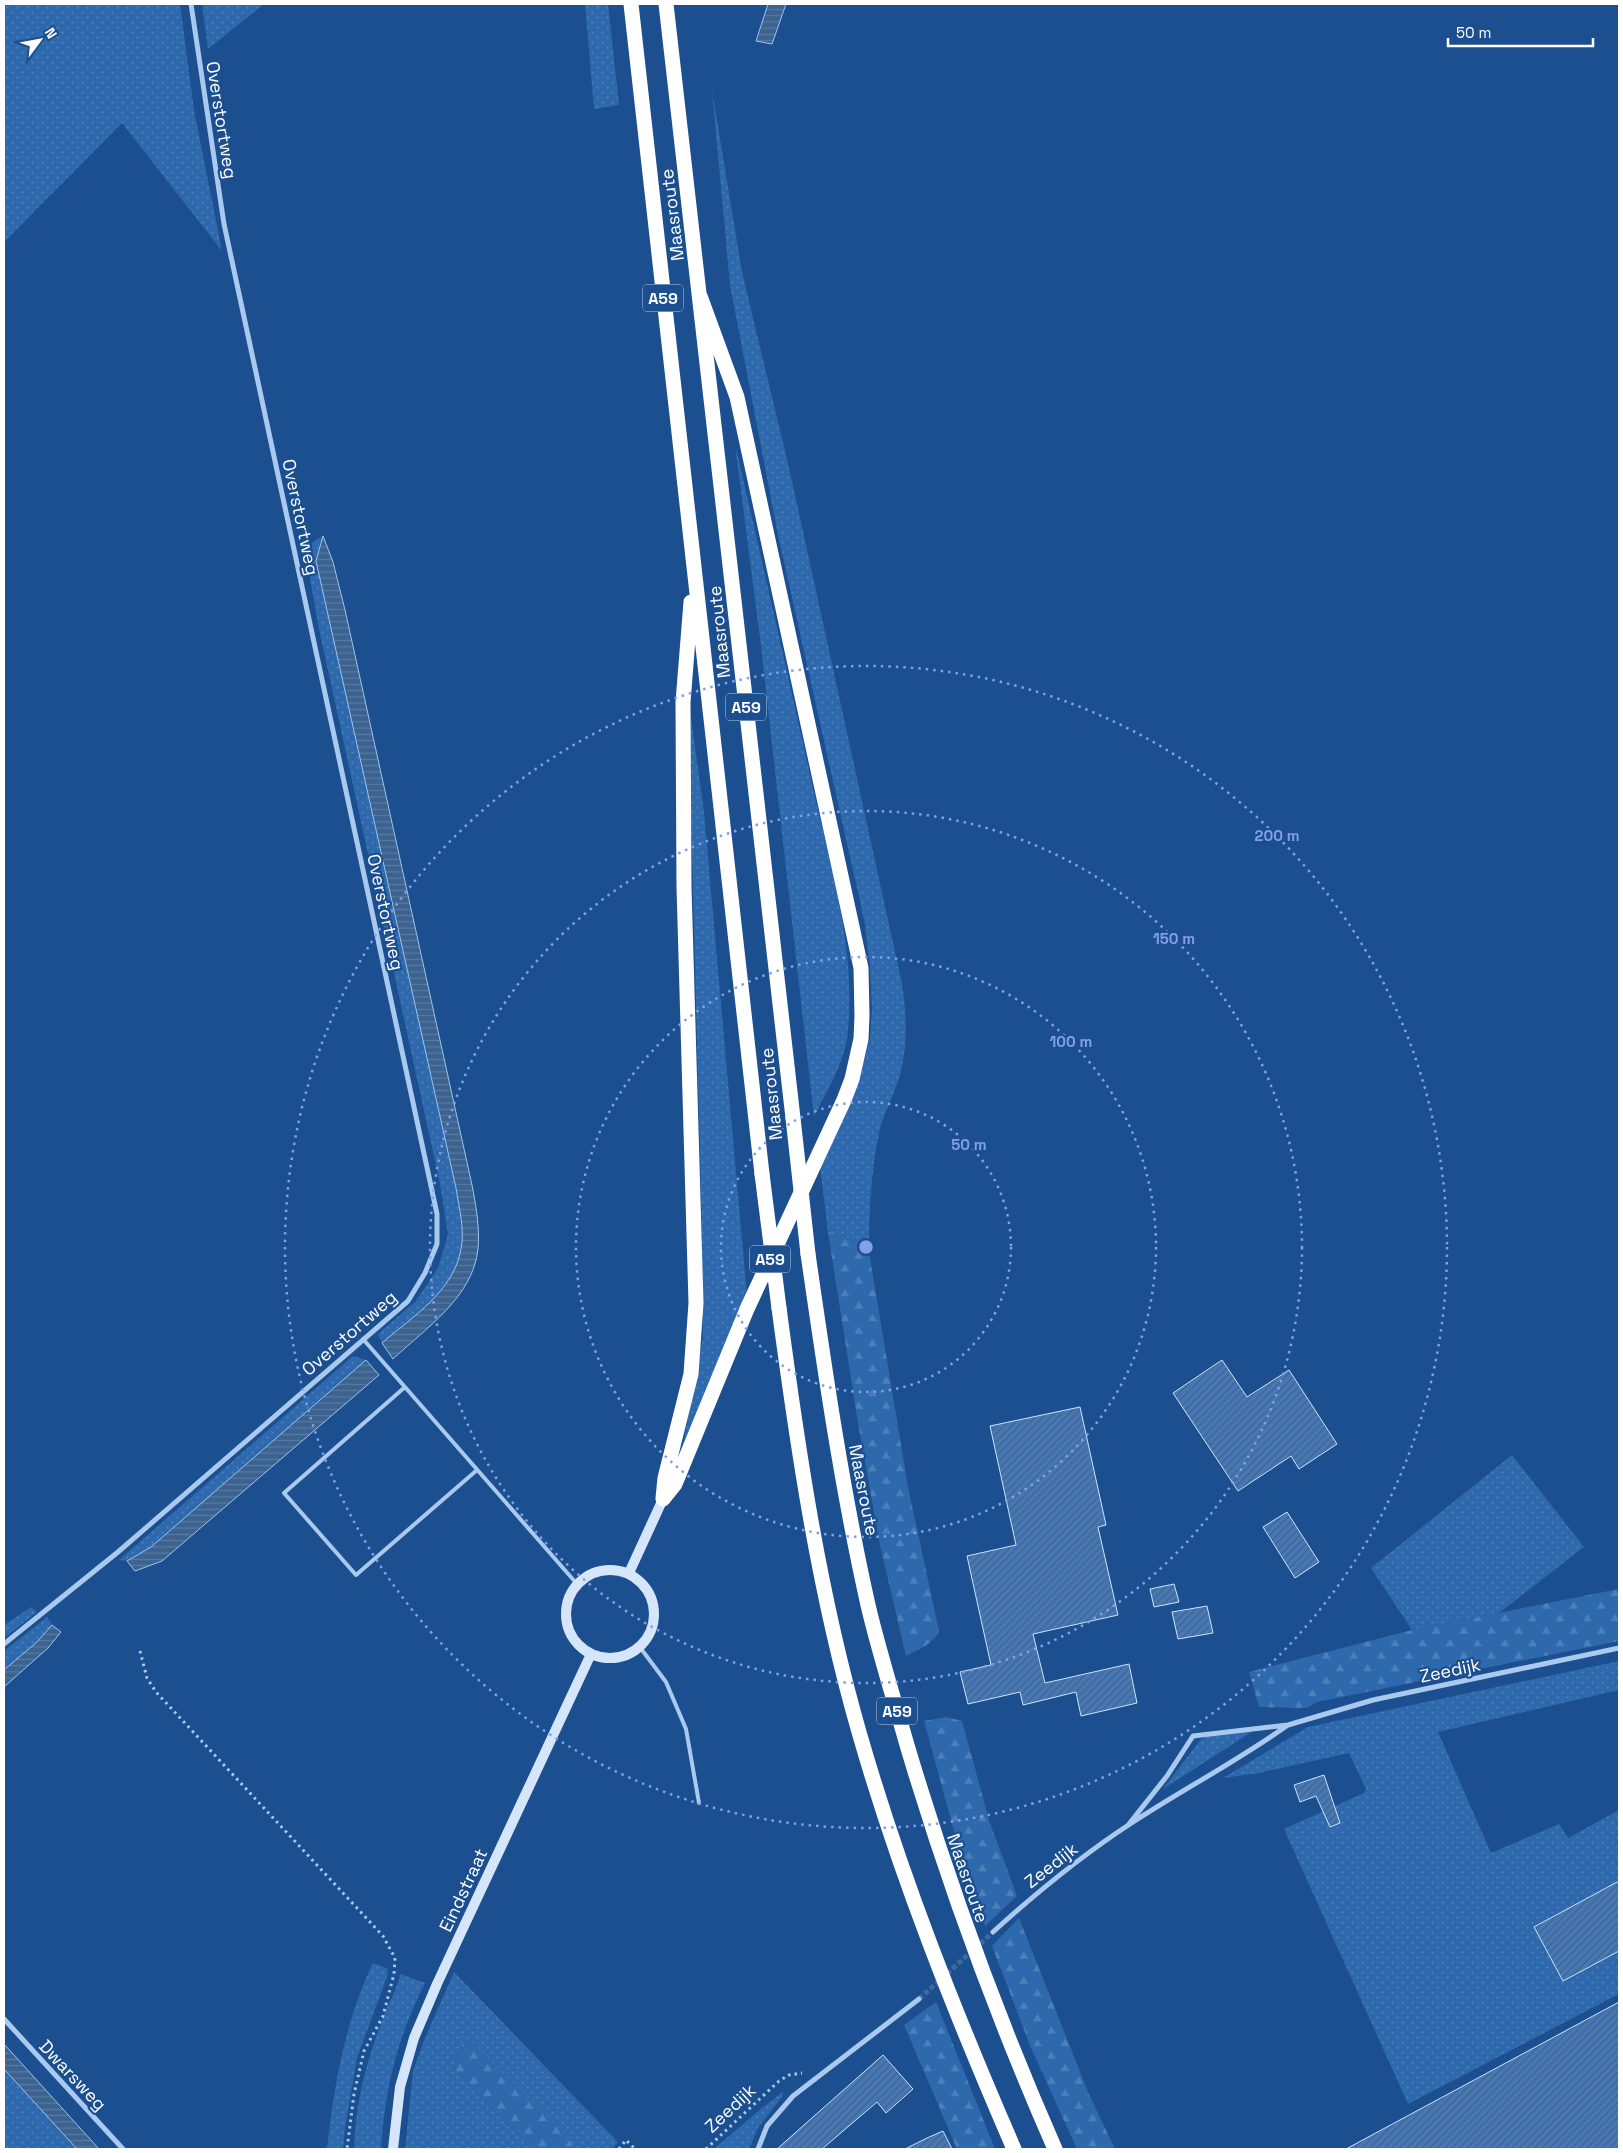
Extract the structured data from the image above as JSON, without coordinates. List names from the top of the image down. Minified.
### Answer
{"streets":{"highway":["Maasroute","A59"],"main road":["Eindstraat"],"street":["Overstortweg","Zeedijk","Dwarsweg"]},"crossings":[["Maasroute","A59"]],"scale_bar":"50 m","north":"top right","rings":["200 m","150 m","100 m","50 m"]}
